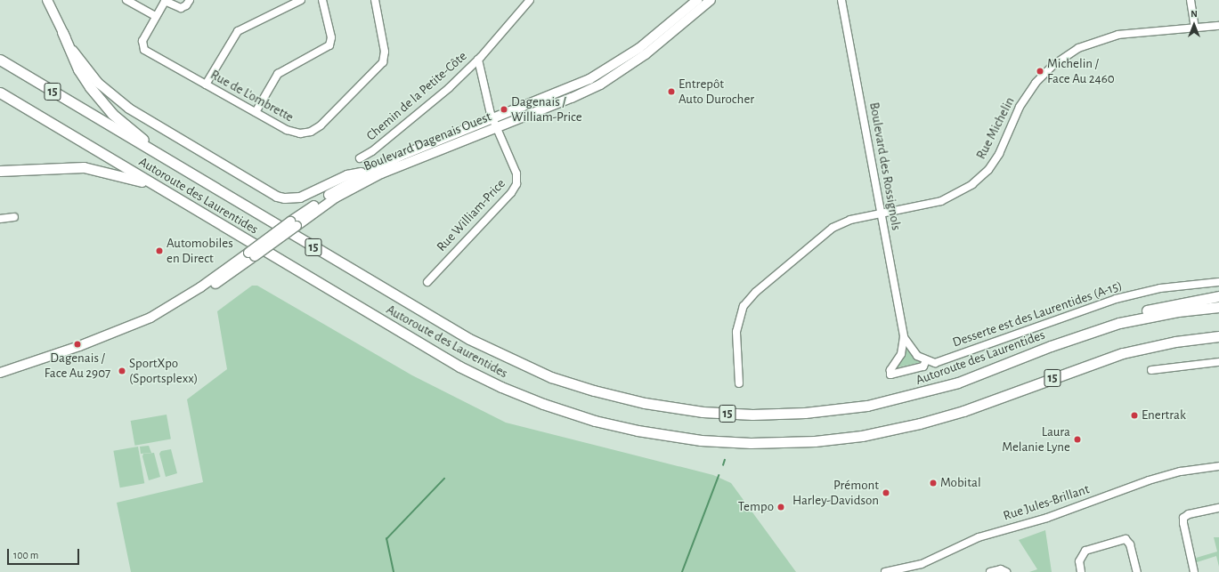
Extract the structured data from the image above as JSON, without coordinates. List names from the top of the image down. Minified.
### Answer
{"streets":{"highway":["15","Autoroute des Laurentides"],"main road":["Boulevard Dagenais Ouest"],"street":["Rue de L'ombrette","Chemin de la Petite-Côte","Rue Michelin","Boulevard des Rossignols","Rue William-Price","Desserte est des Laurentides (A-15)","Rue Jules-Brillant"]},"crossings":[["15","Autoroute des Laurentides"],["Chemin de la Petite-Côte","Rue William-Price"],["Rue Michelin","Boulevard des Rossignols"],["Boulevard Dagenais Ouest","Rue William-Price"],["Boulevard des Rossignols","Desserte est des Laurentides (A-15)"]],"places":["Michelin / Face Au 2460","Entrepôt Auto Durocher","Dagenais / William-Price","Automobiles en Direct","Dagenais / Face Au 2907","SportXpo (Sportsplexx)","Enertrak","Laura Melanie Lyne","Mobital","Prémont Harley-Davidson","Tempo"],"scale_bar":"100 m","north":"top"}
